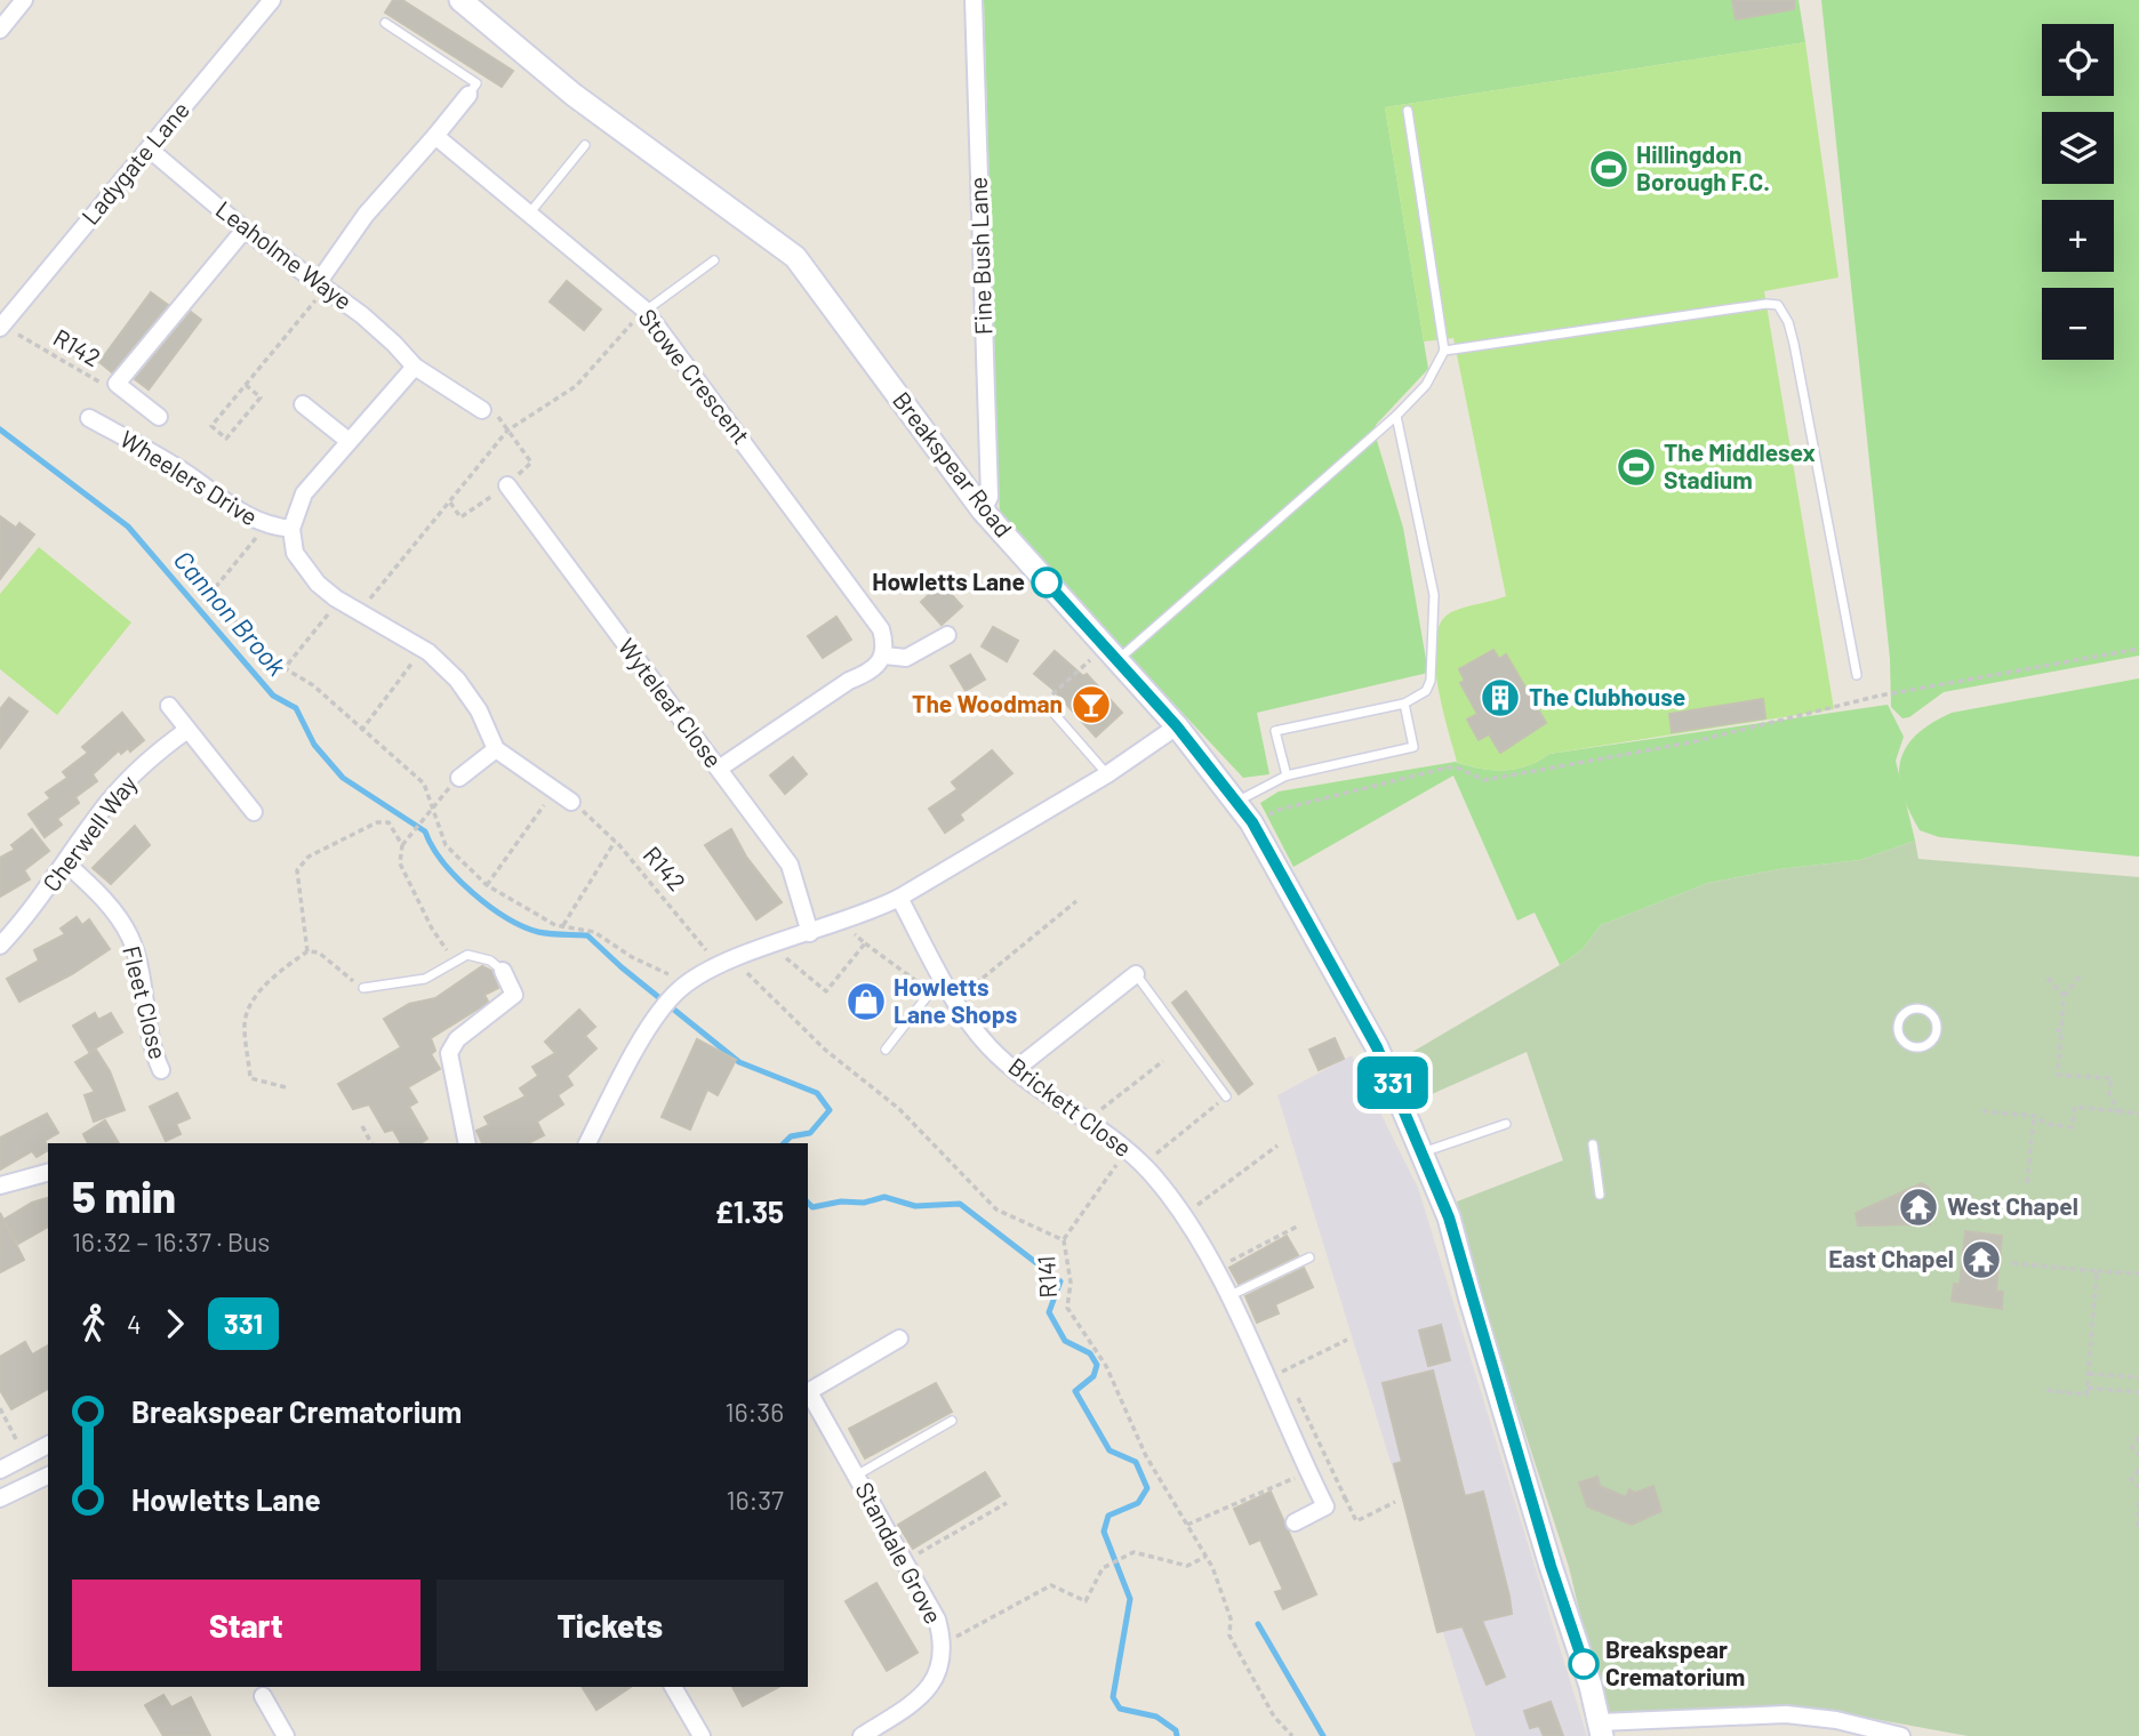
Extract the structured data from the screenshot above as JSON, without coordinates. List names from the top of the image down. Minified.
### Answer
{"streets":{"street":["Ladygate Lane","Leaholme Waye","Fine Bush Lane","Stowe Crescent","Breakspear Road","Wheelers Drive","Wyteleaf Close","Cherwell Way","Fleet Close","Brickett Close","Standale Grove"],"path":["R142","R141"]},"crossings":[["Ladygate Lane","Leaholme Waye"],["Ladygate Lane","R142"],["Fine Bush Lane","Breakspear Road"],["R142","Wheelers Drive"],["R142","R141"],["Cherwell Way","Fleet Close"]],"water":["Cannon Brook"],"places":{"sports":["Hillingdon Borough F.C.","The Middlesex Stadium"],"other":["Howletts Lane","Breakspear Crematorium"],"building":["The Clubhouse"],"bar":["The Woodman"],"shop":["Howletts Lane Shops"],"temple":["West Chapel","East Chapel"]},"lines":["bus line 331"],"page":{"on_map":"331","map_buttons":["+","−"],"heading":["5 min","16:32 – 16:37 · Bus","£1.35"],"legs":["4","331"],"list":[{"name":"Breakspear Crematorium","value":"16:36"},{"name":"Howletts Lane","value":"16:37"}],"buttons":["Start","Tickets"]}}
